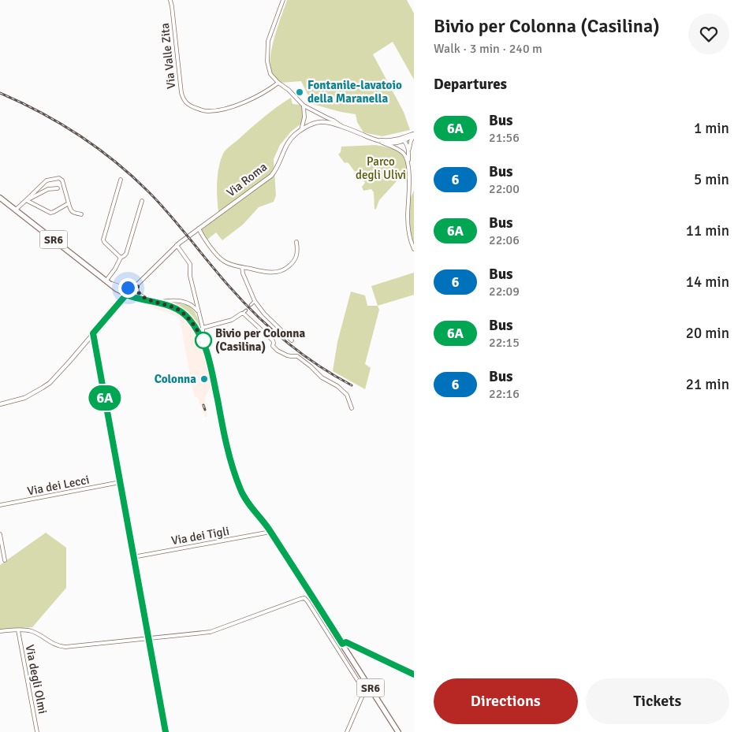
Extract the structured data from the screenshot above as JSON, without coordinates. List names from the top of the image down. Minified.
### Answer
{"streets":{"main road":["SR6"],"street":["Via Valle Zita","Via Roma","Via dei Lecci","Via dei Tigli","Via degli Olmi"]},"crossings":[["Via Roma","SR6"],["SR6","Via dei Tigli"]],"parks":["Parco degli Ulivi"],"places":["Fontanile-lavatoio della Maranella","Bivio per Colonna (Casilina)","Colonna"],"lines":["bus line 6A"],"page":{"on_map":"6A","heading":[["Bivio per Colonna (Casilina)","Walk · 3 min · 240 m"],"Departures"],"list":[{"mark":"6A","name":"Bus","note":"21:56","value":"1 min"},{"mark":"6","name":"Bus","note":"22:00","value":"5 min"},{"mark":"6A","name":"Bus","note":"22:06","value":"11 min"},{"mark":"6","name":"Bus","note":"22:09","value":"14 min"},{"mark":"6A","name":"Bus","note":"22:15","value":"20 min"},{"mark":"6","name":"Bus","note":"22:16","value":"21 min"}],"buttons":["Directions","Tickets"]}}
